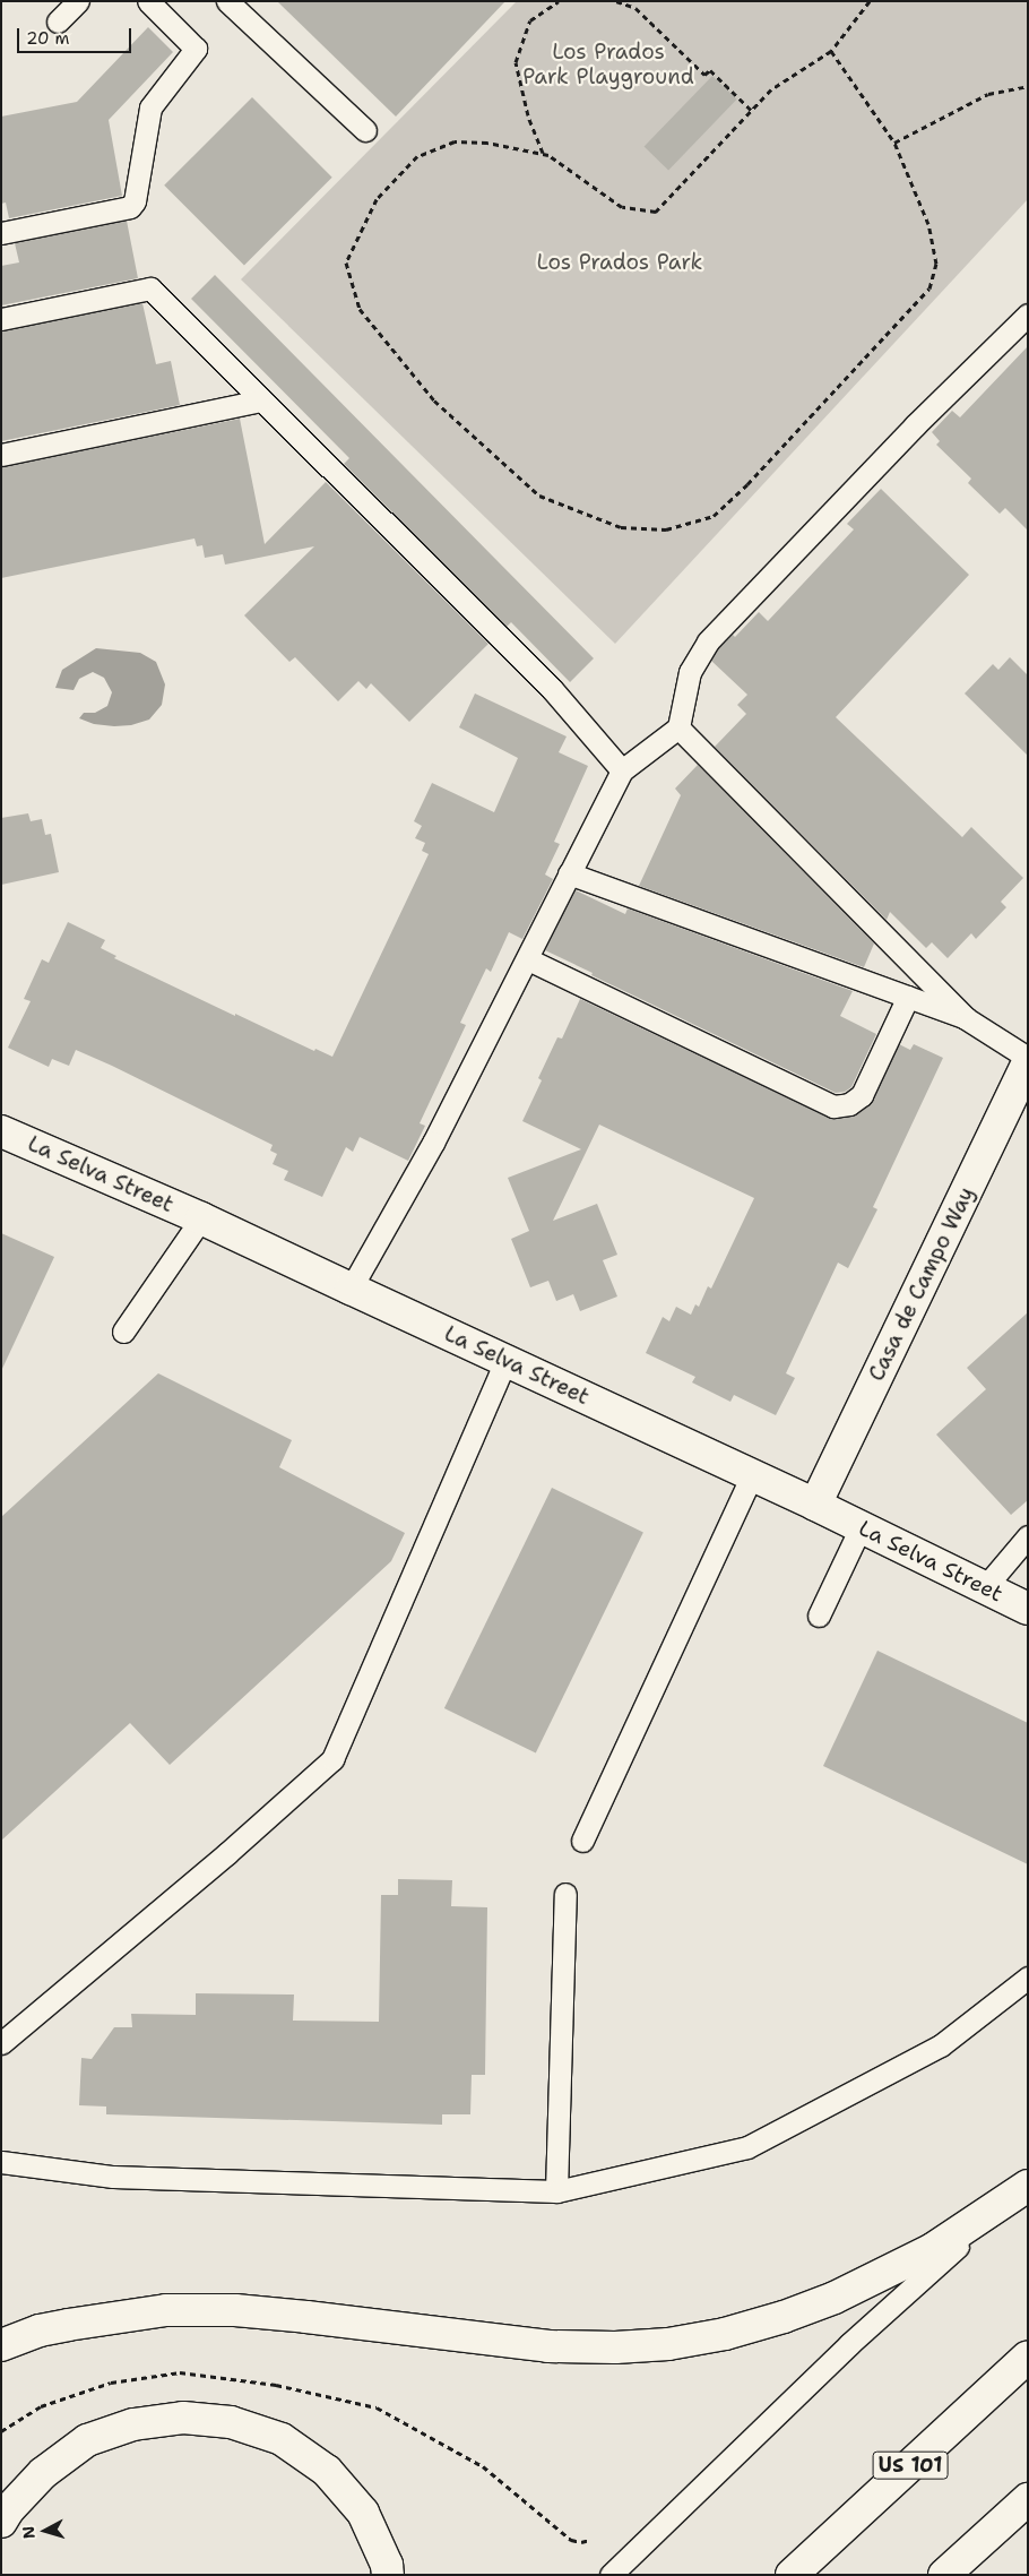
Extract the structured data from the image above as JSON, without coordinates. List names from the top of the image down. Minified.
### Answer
{"streets":{"main road":["La Selva Street","Casa de Campo Way","US 101"]},"crossings":[["La Selva Street","Casa de Campo Way"]],"parks":["Los Prados Park Playground","Los Prados Park"],"scale_bar":"20 m","north":"left"}
